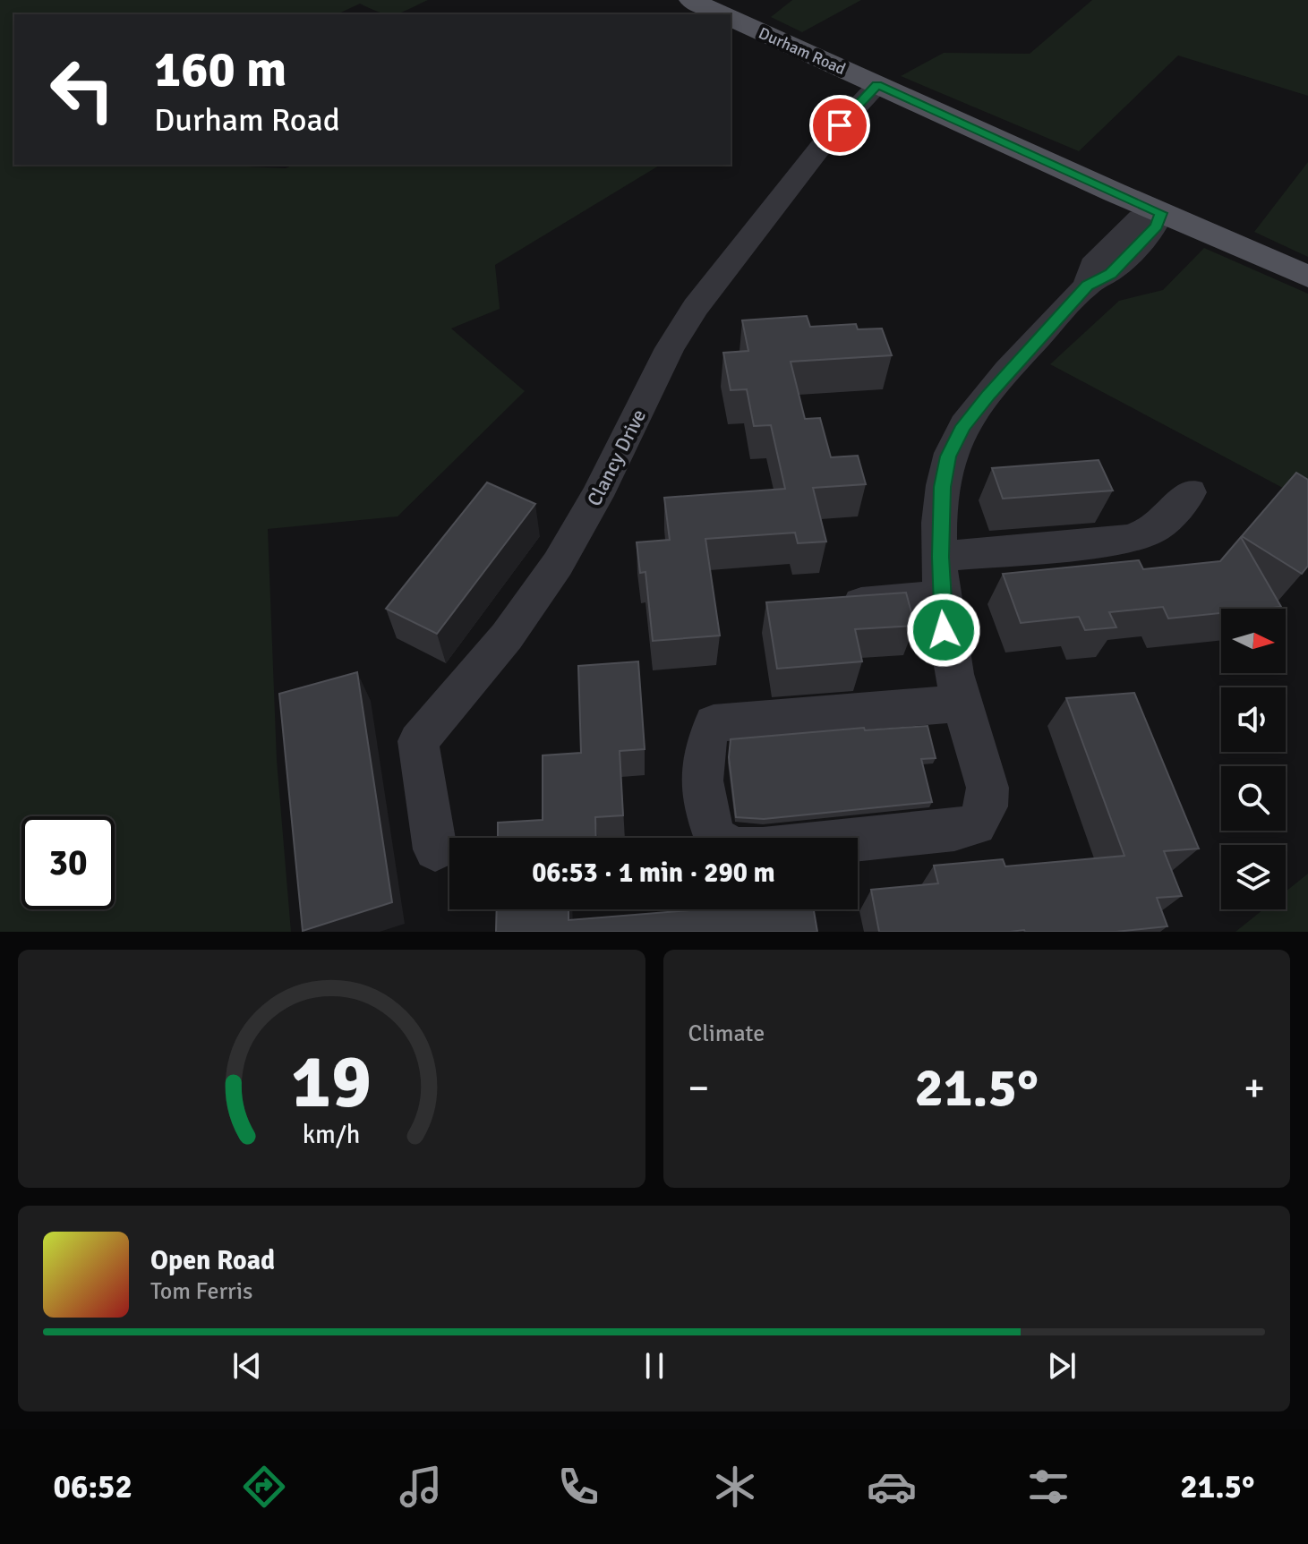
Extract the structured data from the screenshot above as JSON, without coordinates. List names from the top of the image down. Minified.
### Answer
{"streets":{"main road":["Durham Road"],"street":["Clancy Drive"]},"crossings":[["Durham Road","Clancy Drive"]],"north":"right","page":{"turn":["160 m","Durham Road"],"limit":"30","trip":"06:53 · 1 min · 290 m","tile":"Climate","heat":["−","21.5°","+"],"song":["Open Road","Tom Ferris"],"tabs":["06:52","21.5°"],"gauge":["19","km/h"]}}
